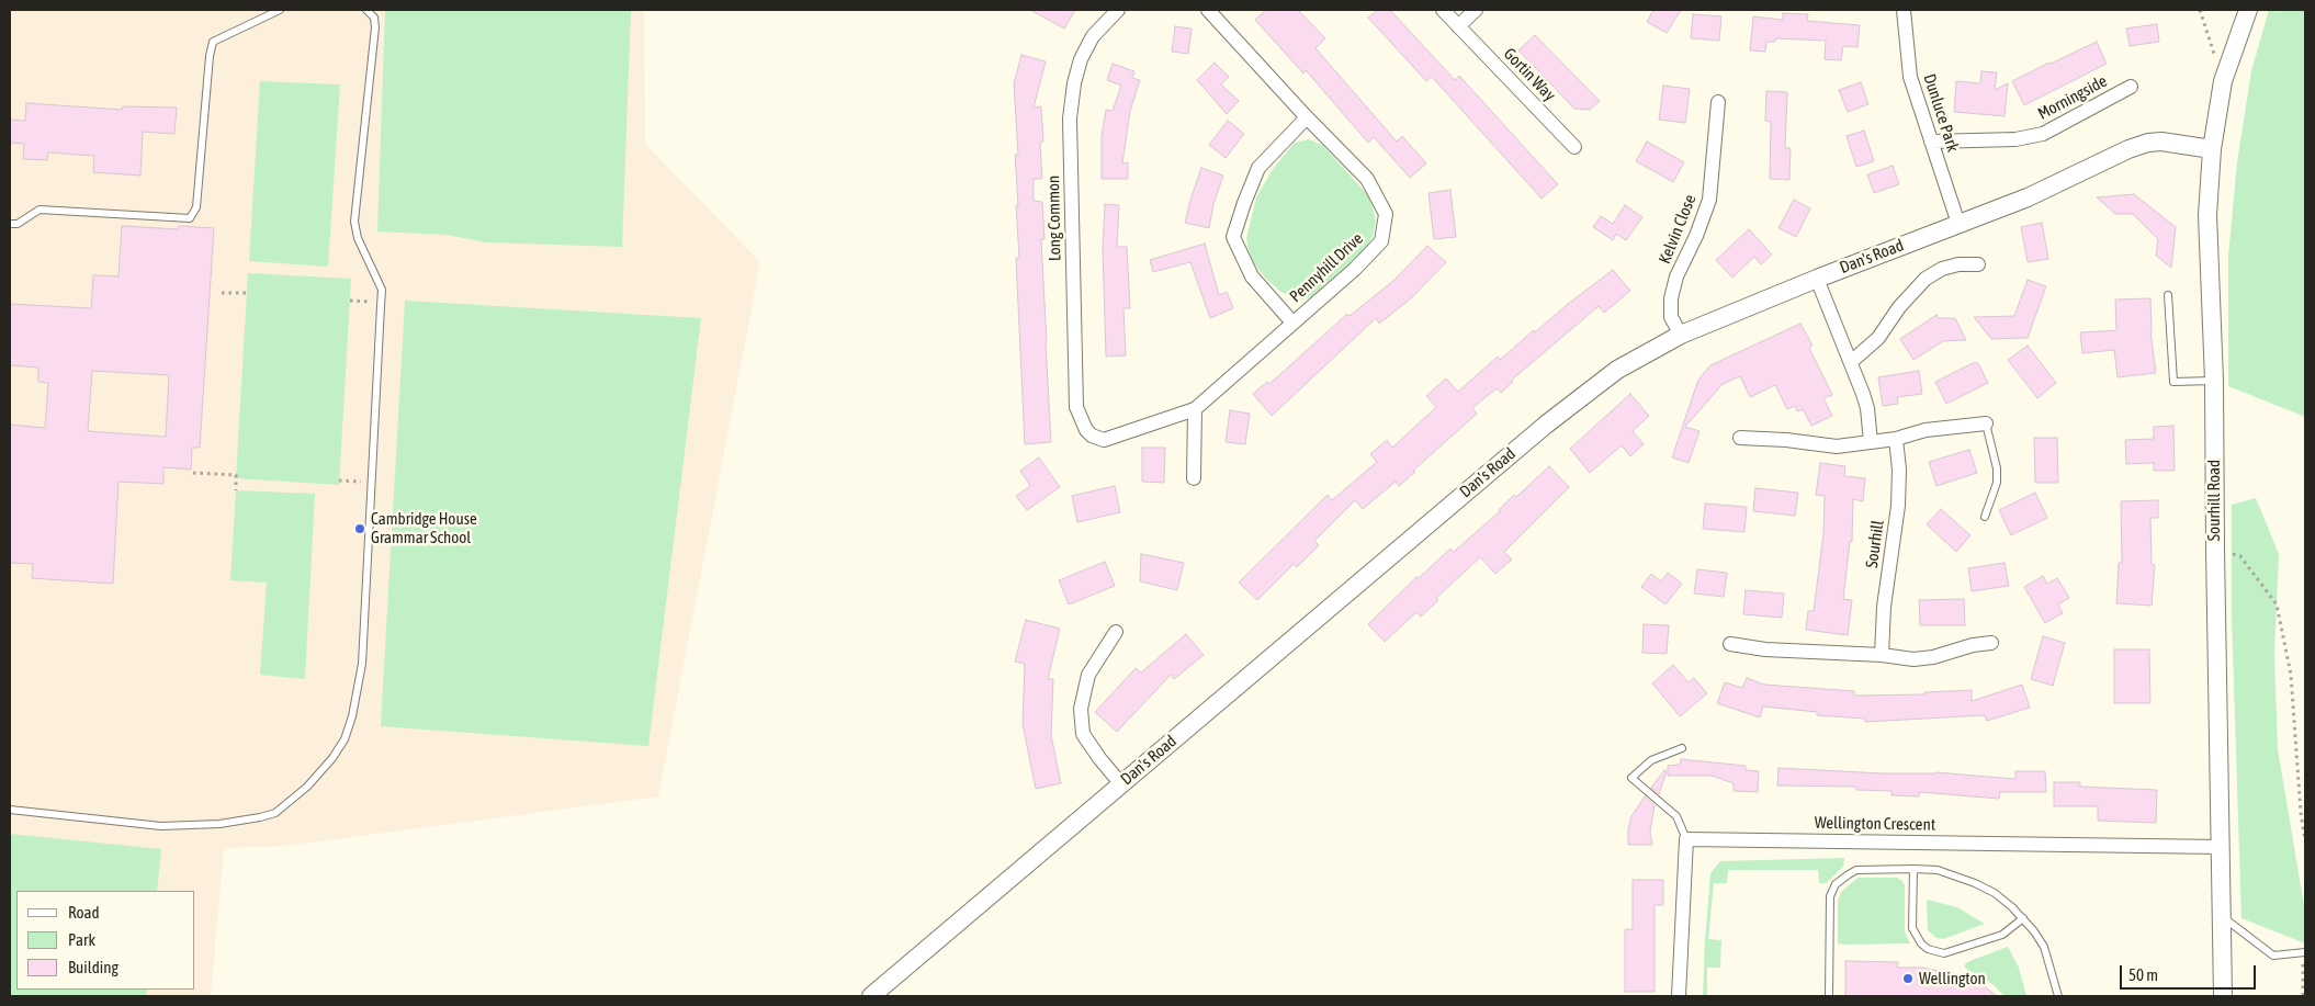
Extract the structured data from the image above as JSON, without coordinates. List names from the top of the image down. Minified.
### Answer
{"streets":{"street":["Gortin Way","Morningside","Dunluce Park","Long Common","Kelvin Close","Dan's Road","Pennyhill Drive","Sourhill Road","Sourhill","Wellington Crescent"]},"crossings":[["Morningside","Dunluce Park"],["Dunluce Park","Dan's Road"],["Long Common","Pennyhill Drive"],["Kelvin Close","Dan's Road"],["Dan's Road","Sourhill Road"],["Sourhill Road","Wellington Crescent"]],"places":["Cambridge House Grammar School","Wellington"],"legend":["Road","Park","Building"],"scale_bar":"50 m"}
